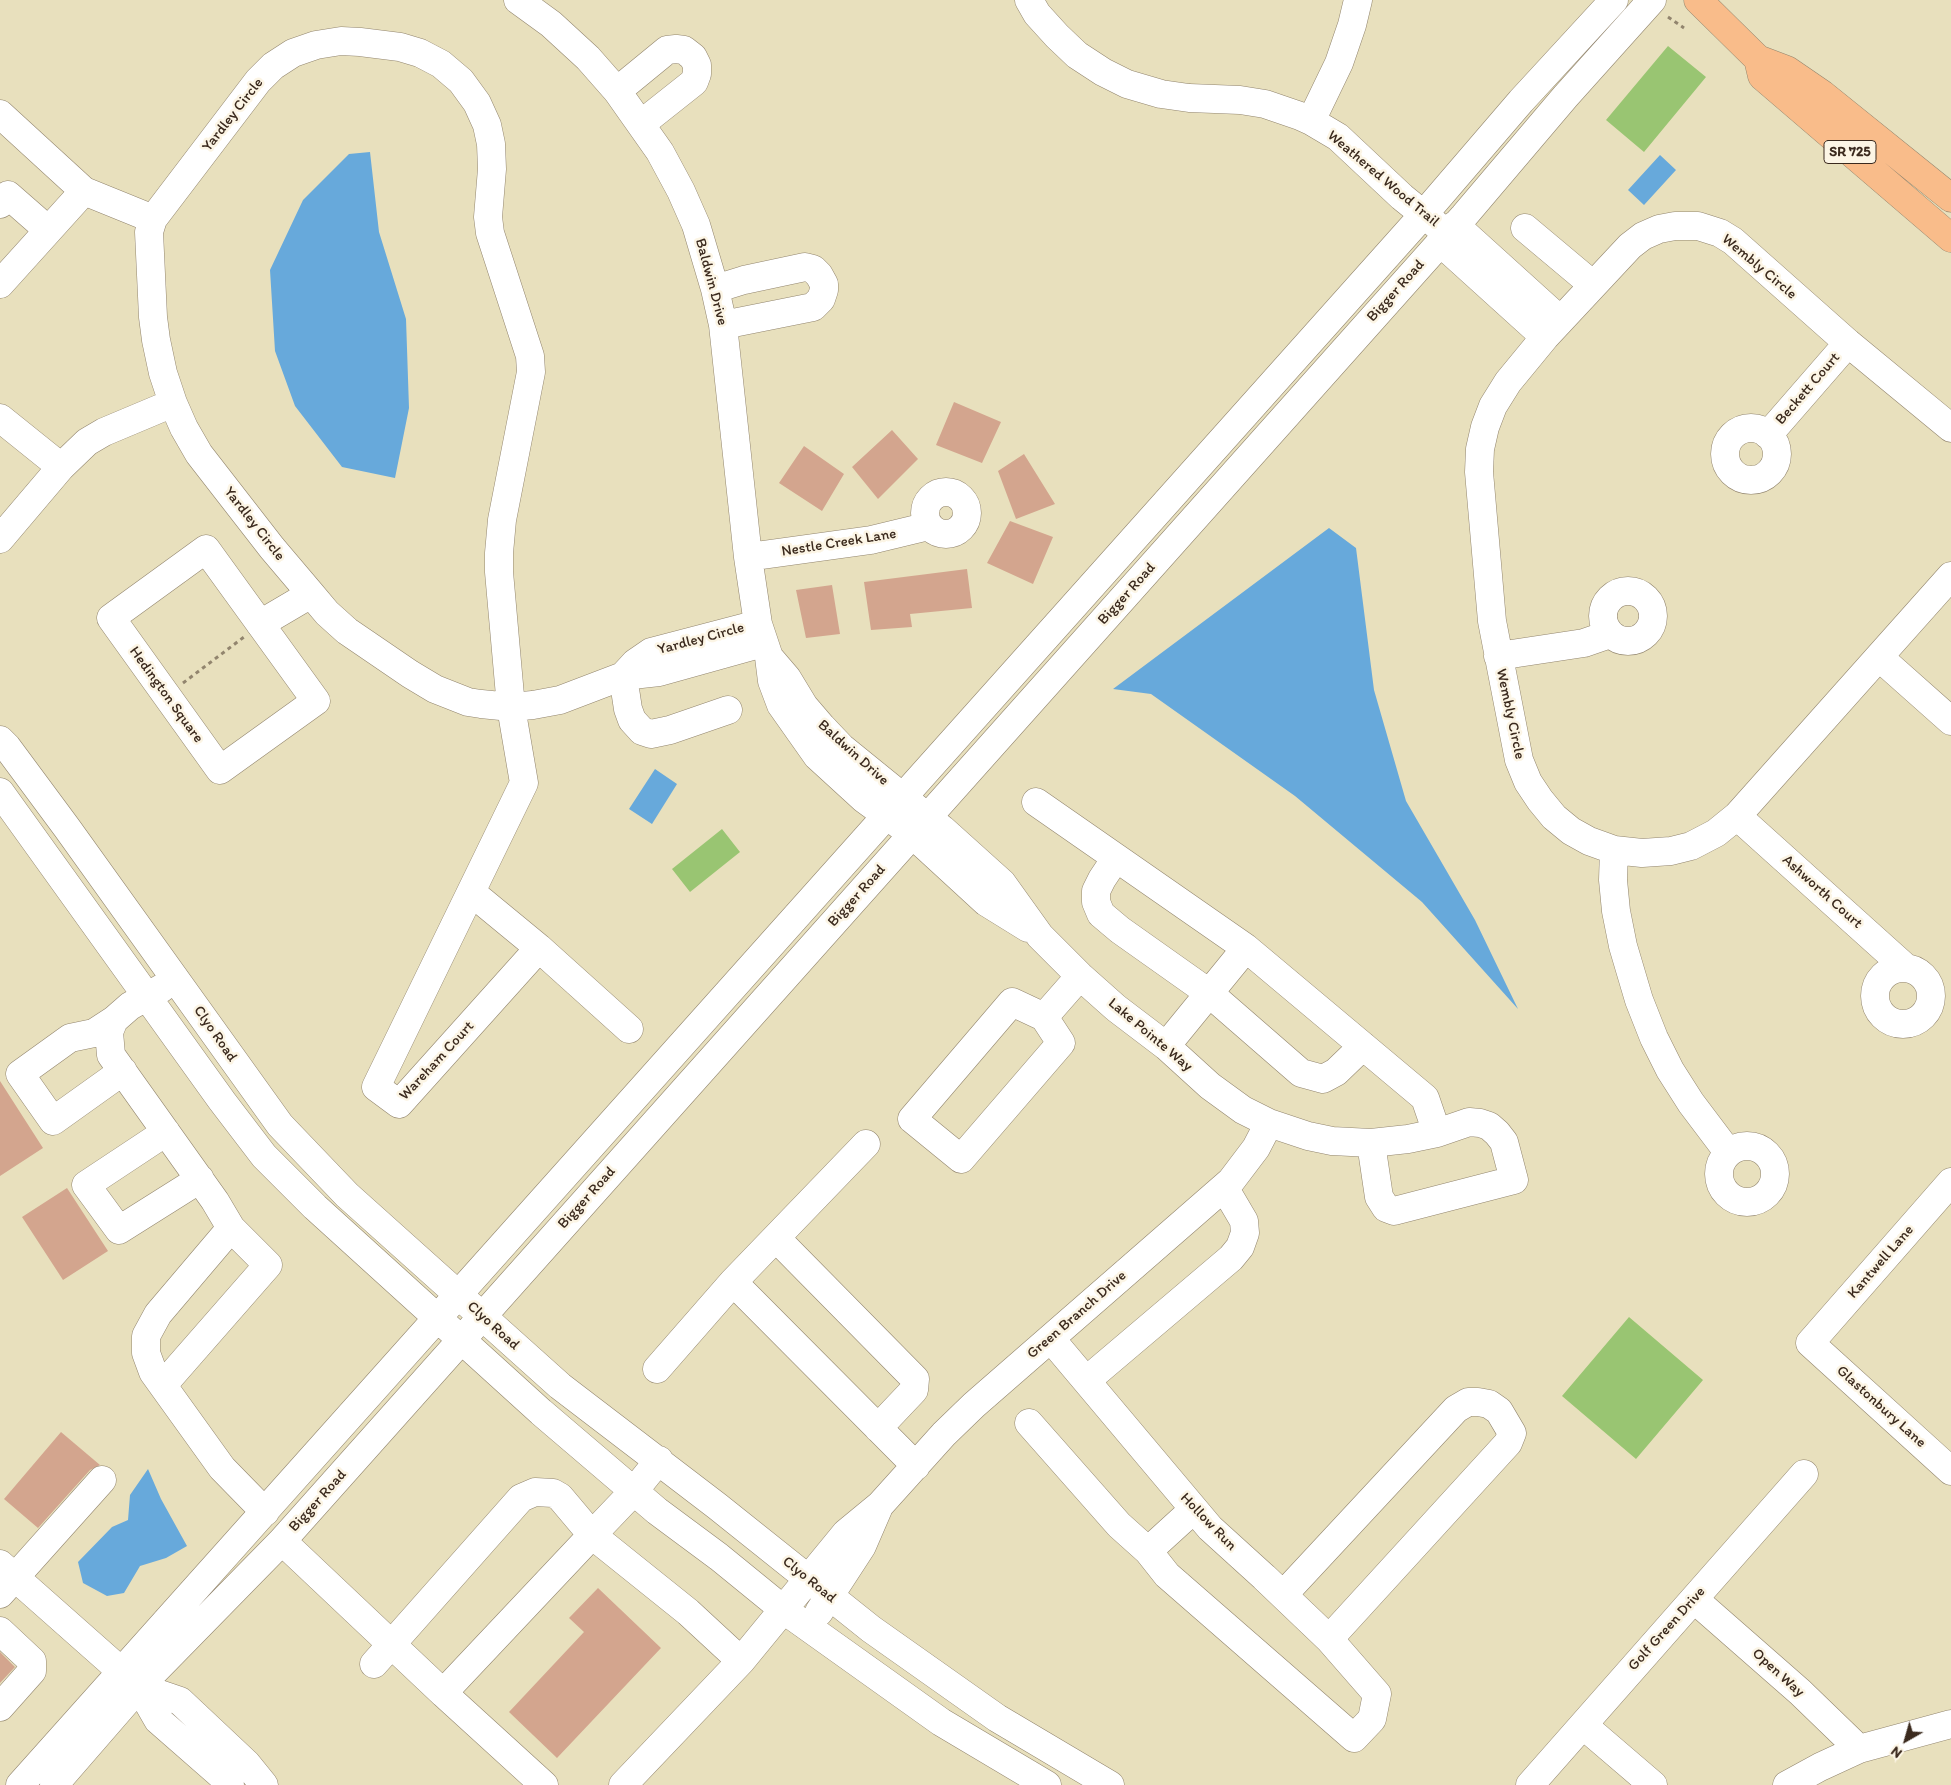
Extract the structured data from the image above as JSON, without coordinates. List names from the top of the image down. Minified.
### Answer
{"streets":{"main road":["SR 725"],"street":["Yardley Circle","Weathered Wood Trail","Wembly Circle","Baldwin Drive","Bigger Road","Beckett Court","Nestle Creek Lane","Hedington Square","Ashworth Court","Clyo Road","Lake Pointe Way","Wareham Court","Kantwell Lane","Green Branch Drive","Glastonbury Lane","Hollow Run","Golf Green Drive","Open Way"]},"crossings":[["Yardley Circle","Baldwin Drive"],["Yardley Circle","Wareham Court"],["Weathered Wood Trail","Bigger Road"],["Wembly Circle","Beckett Court"],["Wembly Circle","Ashworth Court"],["Baldwin Drive","Bigger Road"],["Baldwin Drive","Nestle Creek Lane"],["Baldwin Drive","Lake Pointe Way"],["Bigger Road","Clyo Road"],["Bigger Road","Lake Pointe Way"],["Clyo Road","Green Branch Drive"],["Lake Pointe Way","Green Branch Drive"],["Kantwell Lane","Glastonbury Lane"],["Green Branch Drive","Hollow Run"],["Golf Green Drive","Open Way"]],"north":"bottom left"}
